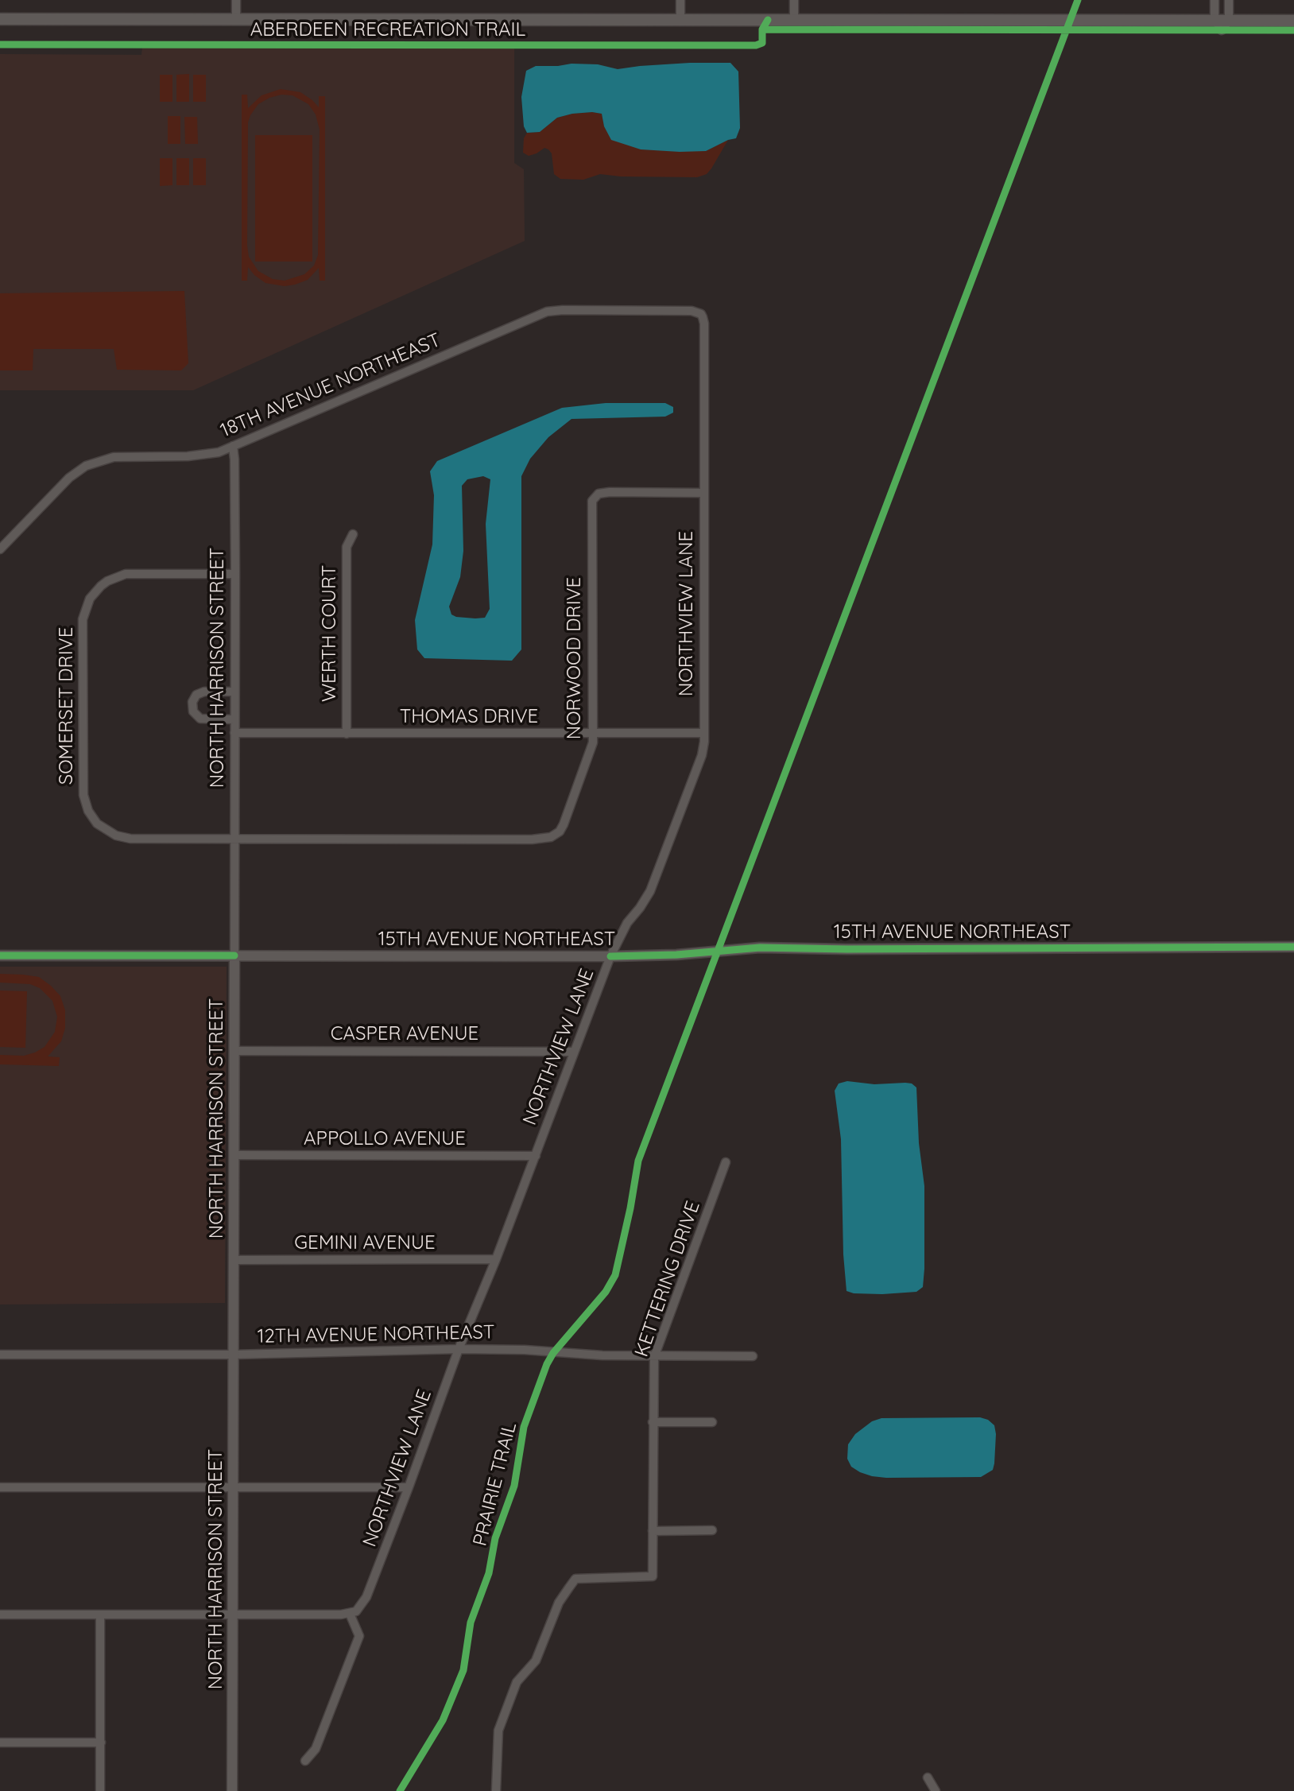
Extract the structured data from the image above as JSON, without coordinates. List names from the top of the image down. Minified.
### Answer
{"streets":{"street":["18TH AVENUE NORTHEAST","NORTHVIEW LANE","WERTH COURT","NORWOOD DRIVE","NORTH HARRISON STREET","SOMERSET DRIVE","THOMAS DRIVE","15TH AVENUE NORTHEAST","CASPER AVENUE","APPOLLO AVENUE","GEMINI AVENUE","KETTERING DRIVE","12TH AVENUE NORTHEAST"],"cycle path":["ABERDEEN RECREATION TRAIL","PRAIRIE TRAIL"]},"crossings":[["18TH AVENUE NORTHEAST","NORTHVIEW LANE"],["18TH AVENUE NORTHEAST","NORTH HARRISON STREET"],["NORTHVIEW LANE","NORWOOD DRIVE"],["NORTHVIEW LANE","THOMAS DRIVE"],["NORTHVIEW LANE","15TH AVENUE NORTHEAST"],["NORTHVIEW LANE","CASPER AVENUE"],["NORTHVIEW LANE","APPOLLO AVENUE"],["NORTHVIEW LANE","GEMINI AVENUE"],["NORTHVIEW LANE","12TH AVENUE NORTHEAST"],["WERTH COURT","THOMAS DRIVE"],["NORWOOD DRIVE","NORTH HARRISON STREET"],["NORWOOD DRIVE","SOMERSET DRIVE"],["NORWOOD DRIVE","THOMAS DRIVE"],["NORTH HARRISON STREET","SOMERSET DRIVE"],["NORTH HARRISON STREET","THOMAS DRIVE"],["NORTH HARRISON STREET","15TH AVENUE NORTHEAST"],["NORTH HARRISON STREET","CASPER AVENUE"],["NORTH HARRISON STREET","APPOLLO AVENUE"],["NORTH HARRISON STREET","GEMINI AVENUE"],["NORTH HARRISON STREET","12TH AVENUE NORTHEAST"],["KETTERING DRIVE","12TH AVENUE NORTHEAST"]]}
